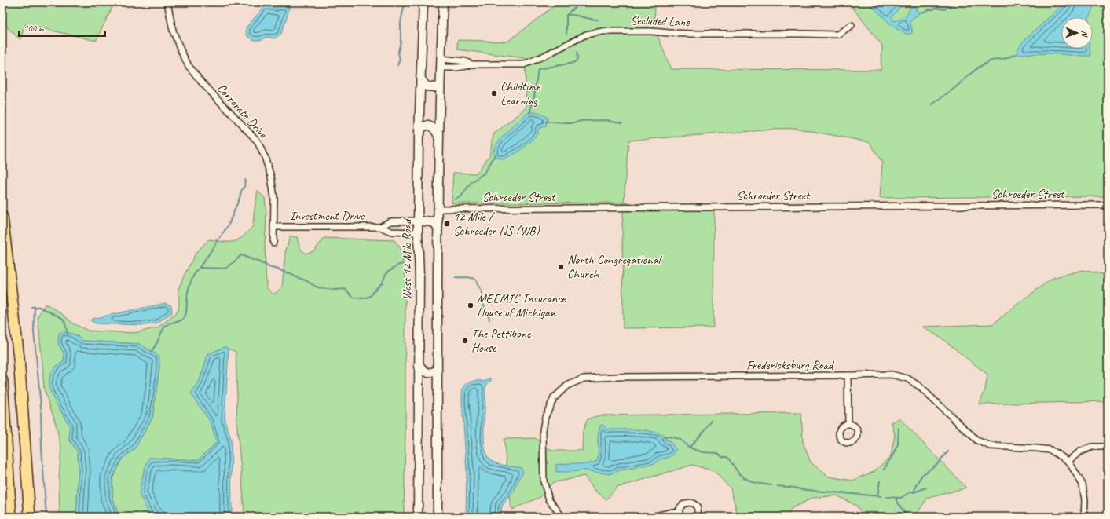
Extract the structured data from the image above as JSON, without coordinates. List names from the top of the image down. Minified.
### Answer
{"streets":{"main road":["West 12 Mile Road"],"street":["Secluded Lane","Corporate Drive","Schroeder Street","Investment Drive","Fredericksburg Road"]},"crossings":[["Corporate Drive","Investment Drive"],["Investment Drive","West 12 Mile Road"]],"places":{"other":["Childtime Learning","North Congregational Church","MEEMIC Insurance House of Michigan","The Pettibone House"],"transit":["12 Mile / Schroeder NS (WB)"]},"scale_bar":"100 m","north":"right"}
